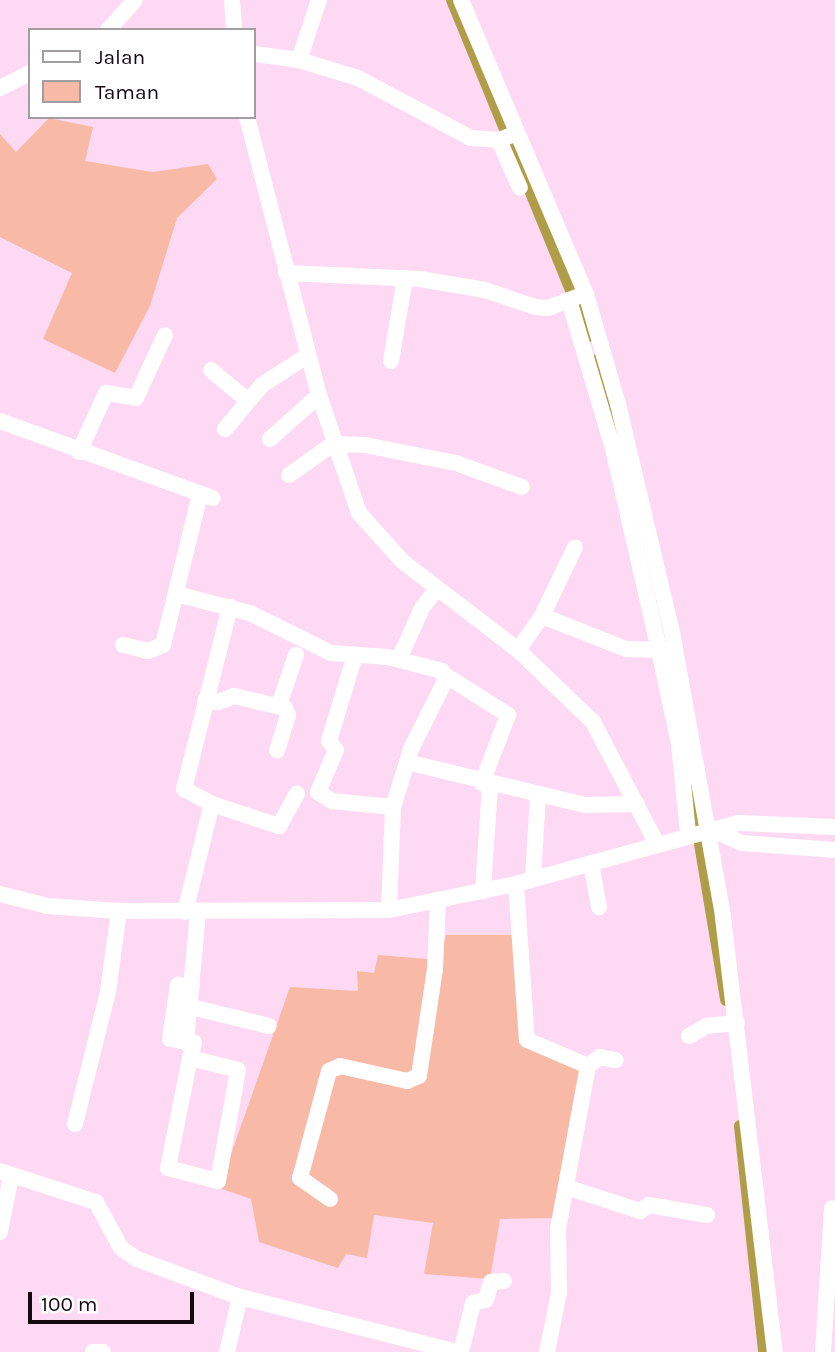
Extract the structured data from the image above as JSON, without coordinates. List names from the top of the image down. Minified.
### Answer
{"legend":["Jalan","Taman"],"scale_bar":"100 m"}
